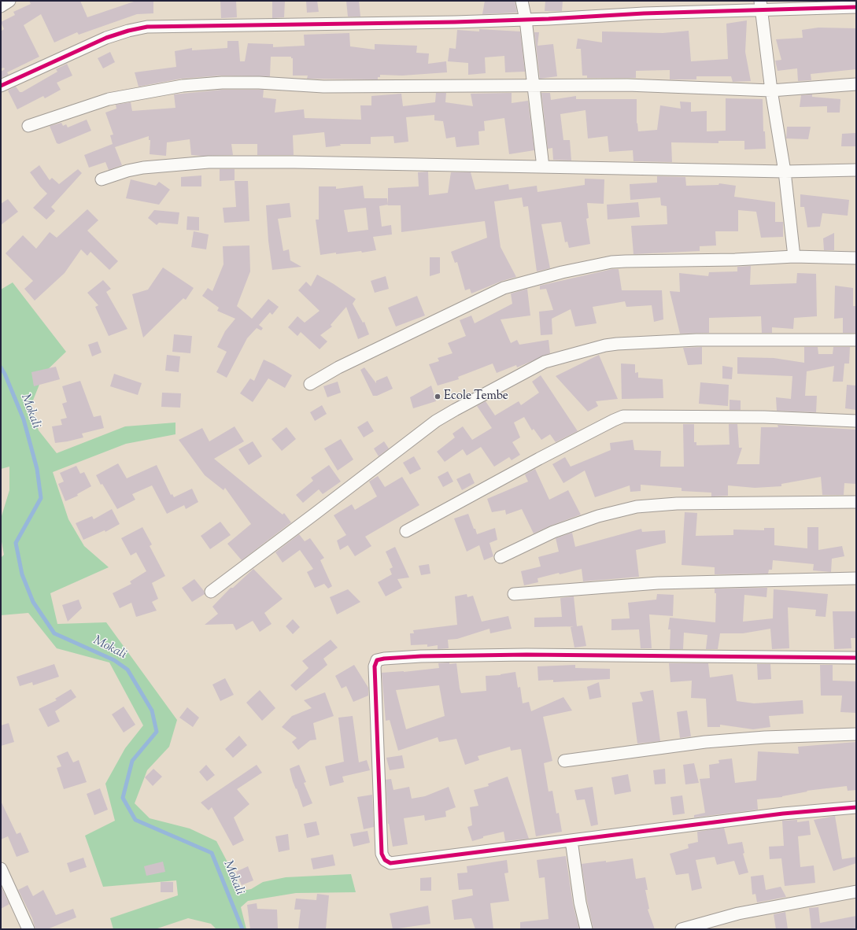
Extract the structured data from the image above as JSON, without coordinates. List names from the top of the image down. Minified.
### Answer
{"water":["Mokali"],"places":["Ecole Tembe"]}
